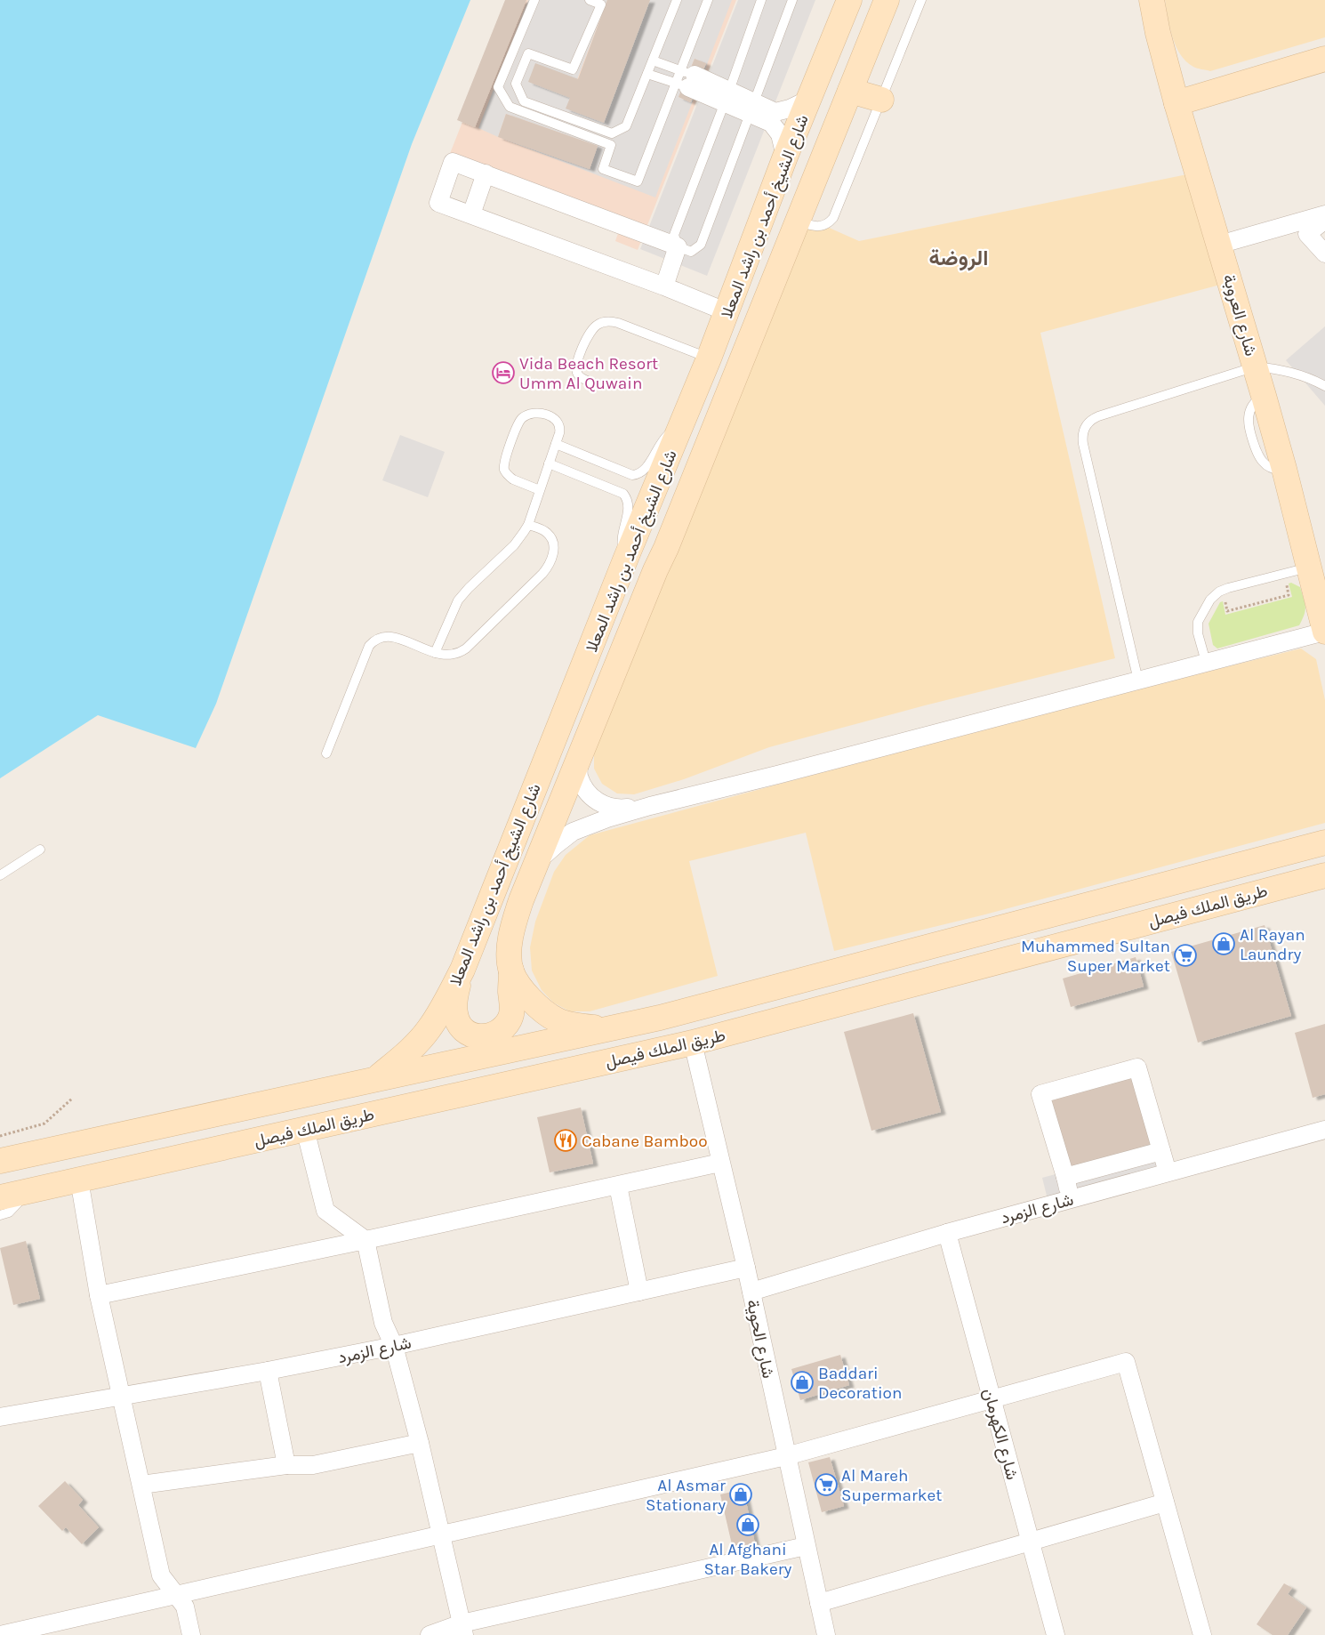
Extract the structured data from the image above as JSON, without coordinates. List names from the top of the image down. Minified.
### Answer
{"streets":{"main road":["شارع الشيخ أحمد بن راشد المعلا","شارع العروبة","طريق الملك فيصل"],"street":["شارع الزمرد","شارع الحوية","شارع الكهرمان"]},"crossings":[["شارع الشيخ أحمد بن راشد المعلا","طريق الملك فيصل"],["طريق الملك فيصل","شارع الحوية"],["شارع الزمرد","شارع الحوية"],["شارع الزمرد","شارع الكهرمان"]],"districts":["الروضة"],"places":{"hotel":["Vida Beach Resort Umm Al Quwain"],"shop":["Al Rayan Laundry","Baddari Decoration","Al Asmar Stationary","Al Afghani Star Bakery"],"supermarket":["Muhammed Sultan Super Market","Al Mareh Supermarket"],"restaurant":["Cabane Bamboo"]}}
